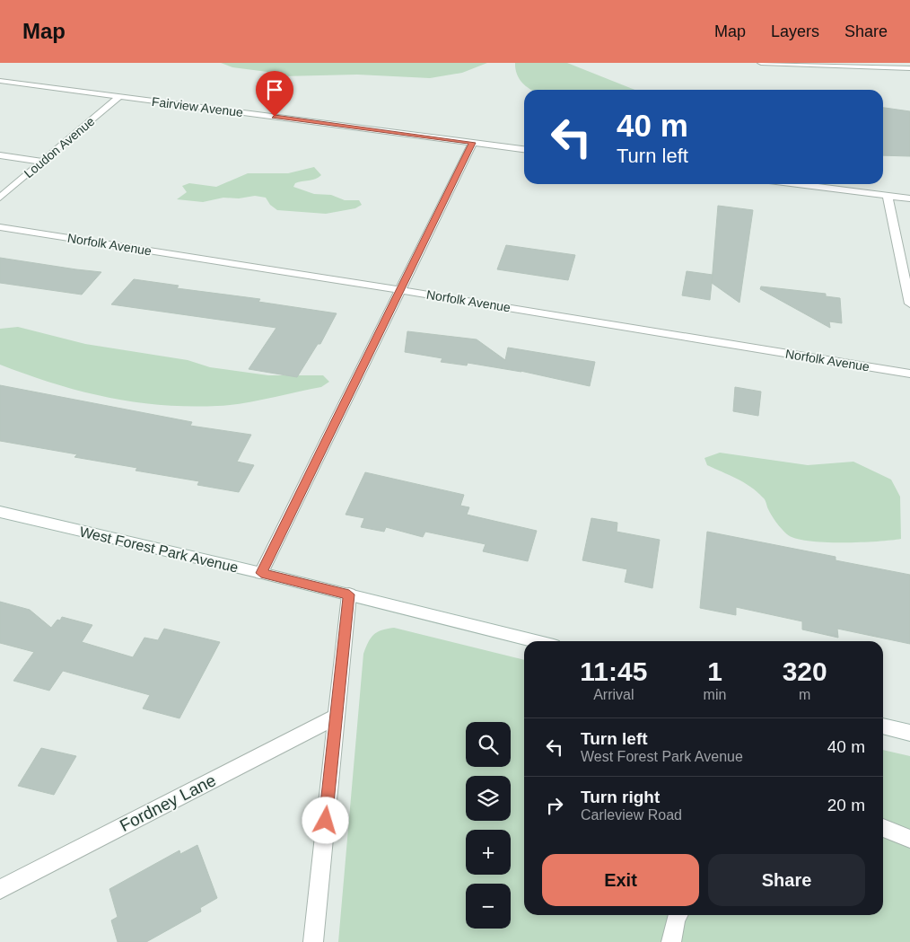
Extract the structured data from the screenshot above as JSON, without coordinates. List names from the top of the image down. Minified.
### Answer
{"streets":{"street":["Fairview Avenue","Loudon Avenue","Norfolk Avenue","West Forest Park Avenue","Fordney Lane"]},"crossings":[["Fairview Avenue","Loudon Avenue"]],"page":{"header":"Map","nav":["Map","Layers","Share"],"turn":["40 m","Turn left"],"eta":["11:45","Arrival","1","min","320","m"],"list":[{"name":"Turn left","note":"West Forest Park Avenue","value":"40 m"},{"name":"Turn right","note":"Carleview Road","value":"20 m"}],"map_buttons":["+","−"],"buttons":["Exit","Share"]}}
